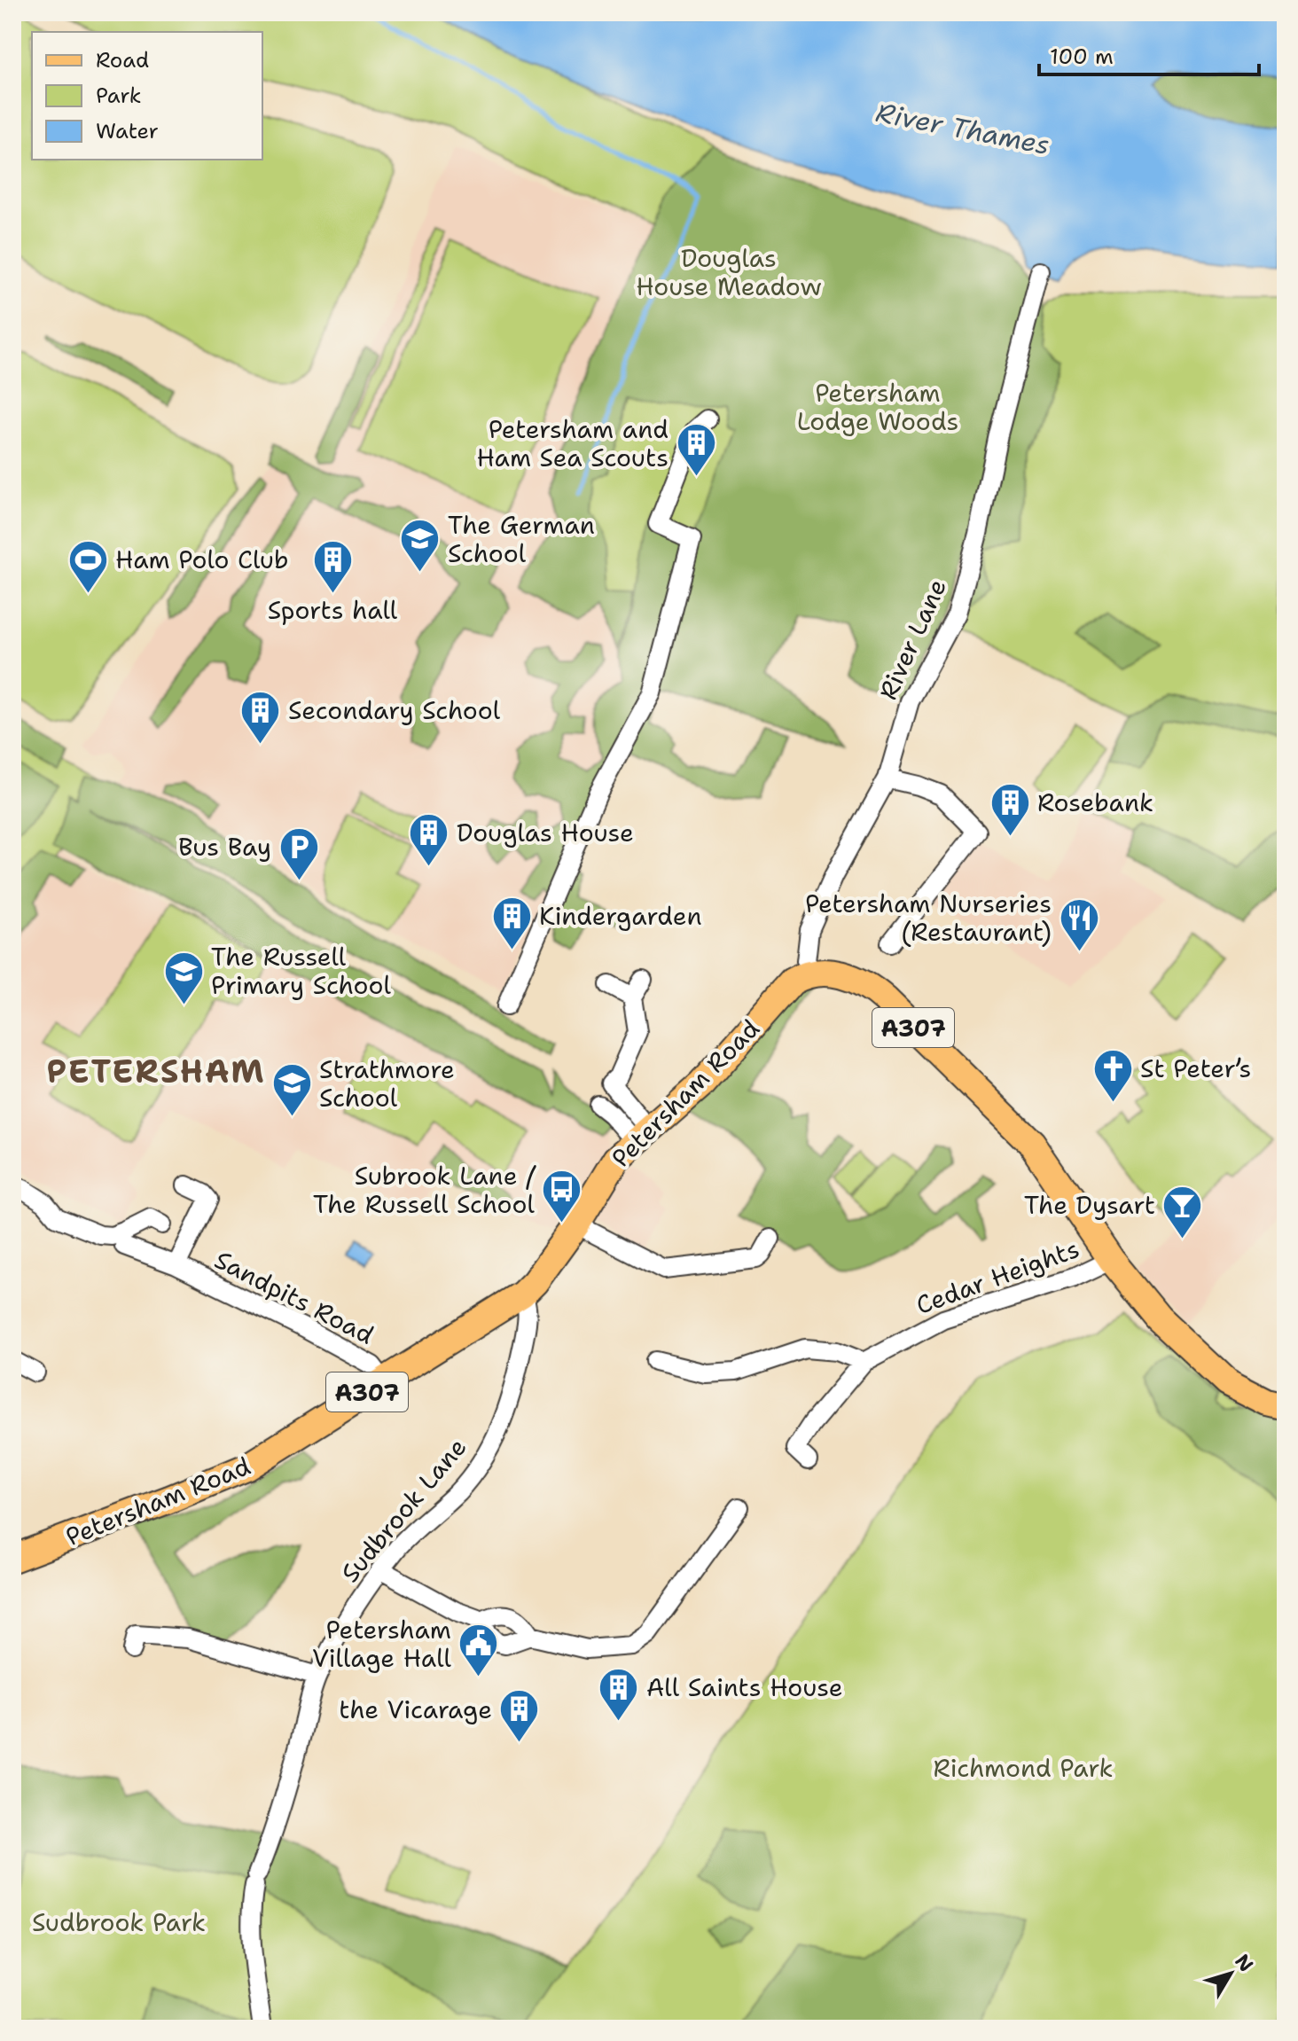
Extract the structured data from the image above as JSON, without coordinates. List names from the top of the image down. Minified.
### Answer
{"streets":{"main road":["A307","Petersham Road"],"street":["River Lane","Cedar Heights","Sandpits Road","Sudbrook Lane"]},"crossings":[["River Lane","A307"],["River Lane","Petersham Road"],["A307","Petersham Road"],["A307","Cedar Heights"],["Petersham Road","Sandpits Road"],["Petersham Road","Sudbrook Lane"]],"districts":["PETERSHAM"],"water":["River Thames"],"parks":["Douglas House Meadow","Petersham Lodge Woods","Richmond Park","Sudbrook Park"],"places":{"building":["Petersham and Ham Sea Scouts","Sports hall","Secondary School","Rosebank","Douglas House","Kindergarden","All Saints House","the Vicarage"],"school or university":["The German School","The Russell Primary School","Strathmore School"],"sports":["Ham Polo Club"],"parking":["Bus Bay"],"restaurant":["Petersham Nurseries (Restaurant)"],"church":["St Peter’s"],"bus stop":["Subrook Lane / The Russell School"],"bar":["The Dysart"],"public building":["Petersham Village Hall"]},"legend":["Road","Park","Water"],"scale_bar":"100 m","north":"top right"}
